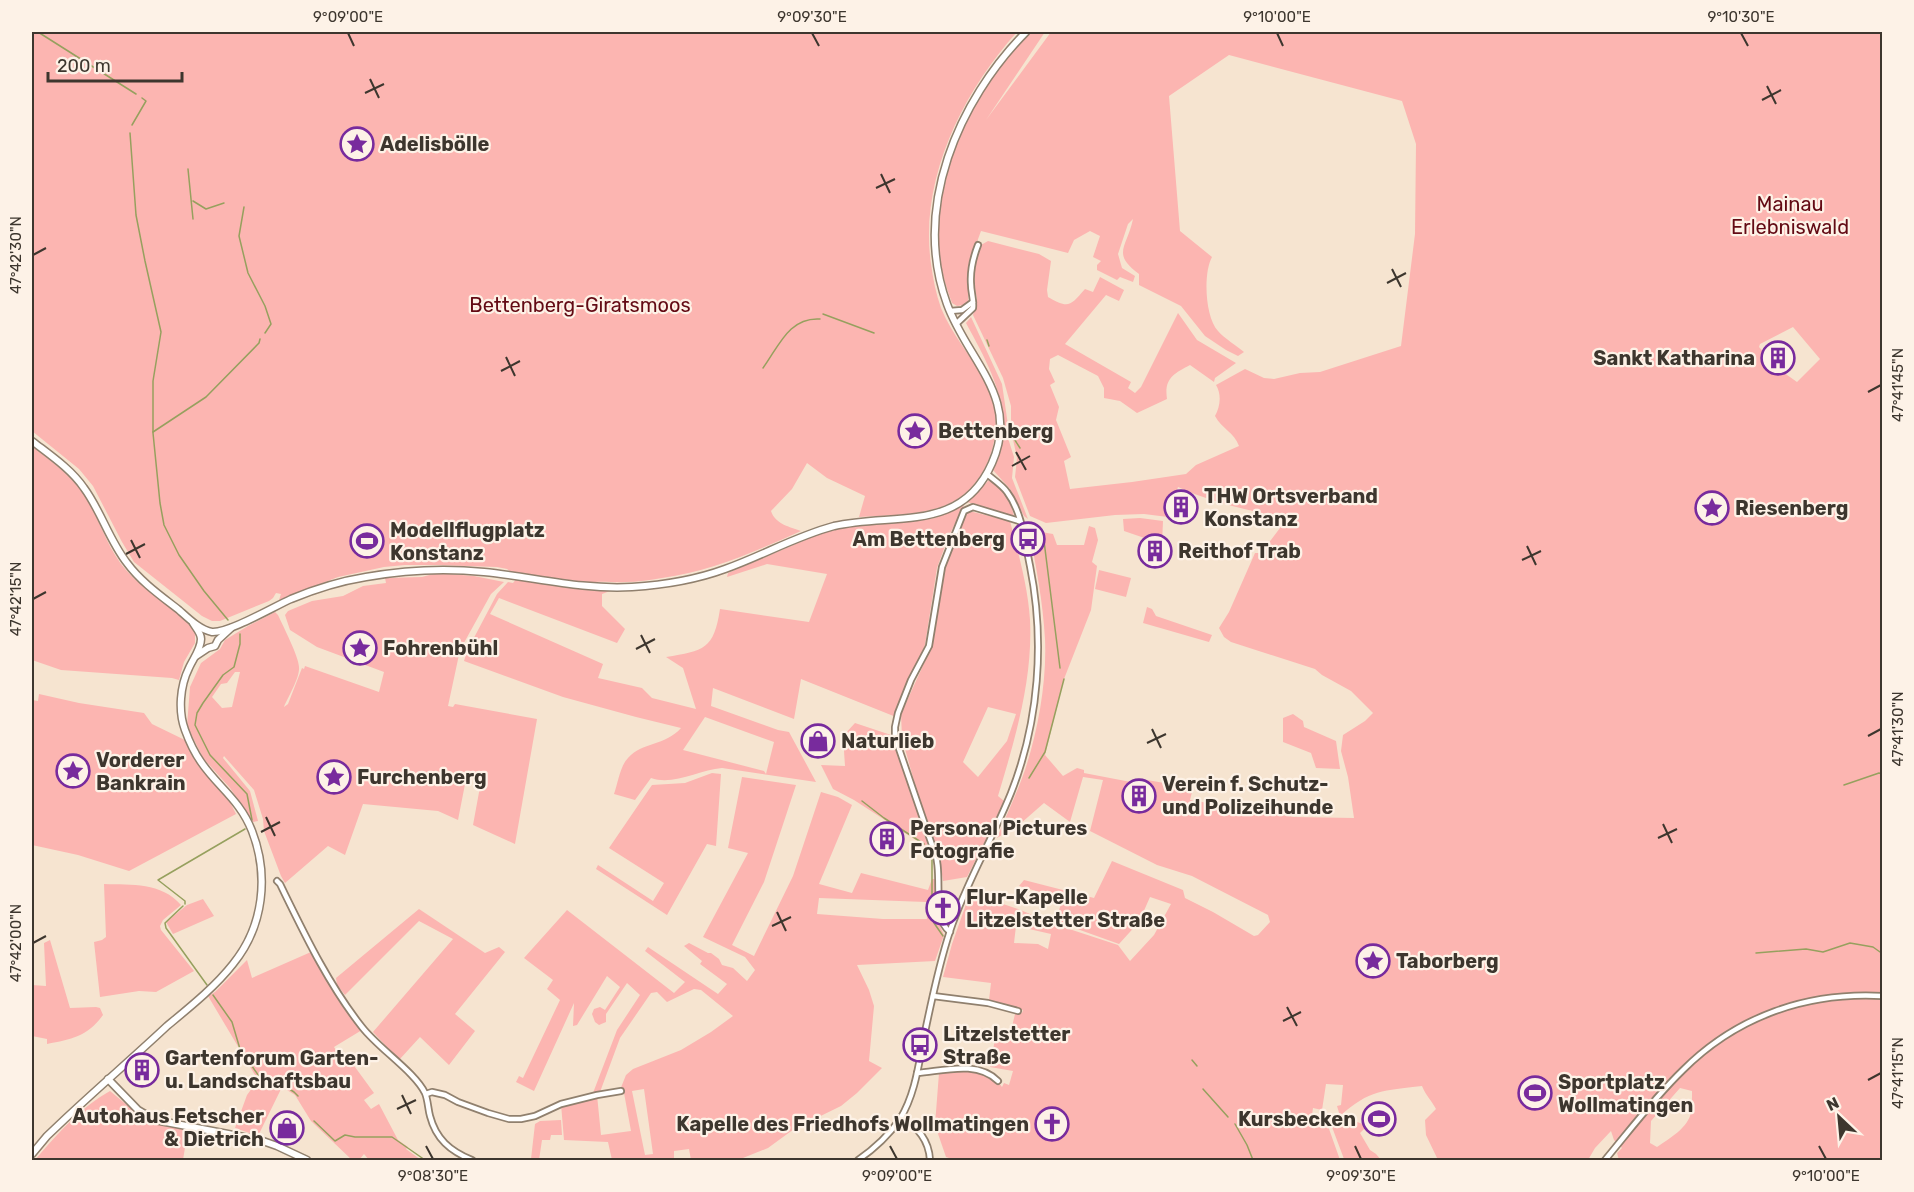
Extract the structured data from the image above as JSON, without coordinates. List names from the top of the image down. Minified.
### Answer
{"parks":["Mainau Erlebniswald","Bettenberg-Giratsmoos"],"places":{"place":["Adelisbölle","Bettenberg","Riesenberg","Fohrenbühl","Vorderer Bankrain","Furchenberg","Taborberg"],"building":["Sankt Katharina","THW Ortsverband Konstanz","Reithof Trab","Verein f. Schutz- und Polizeihunde","Personal Pictures Fotografie","Gartenforum Garten- u. Landschaftsbau"],"bus stop":["Am Bettenberg","Litzelstetter Straße"],"sports":["Modellflugplatz Konstanz","Sportplatz Wollmatingen","Kursbecken"],"shop":["Naturlieb","Autohaus Fetscher & Dietrich"],"church":["Flur-Kapelle Litzelstetter Straße","Kapelle des Friedhofs Wollmatingen"]},"scale_bar":"200 m","north":"top left","coordinates":["9°09'00\"E","9°09'30\"E","9°10'00\"E","9°10'30\"E","47°42'30\"N","47°41'45\"N","47°42'15\"N","47°41'30\"N","47°42'00\"N","47°41'15\"N","9°08'30\"E"]}
